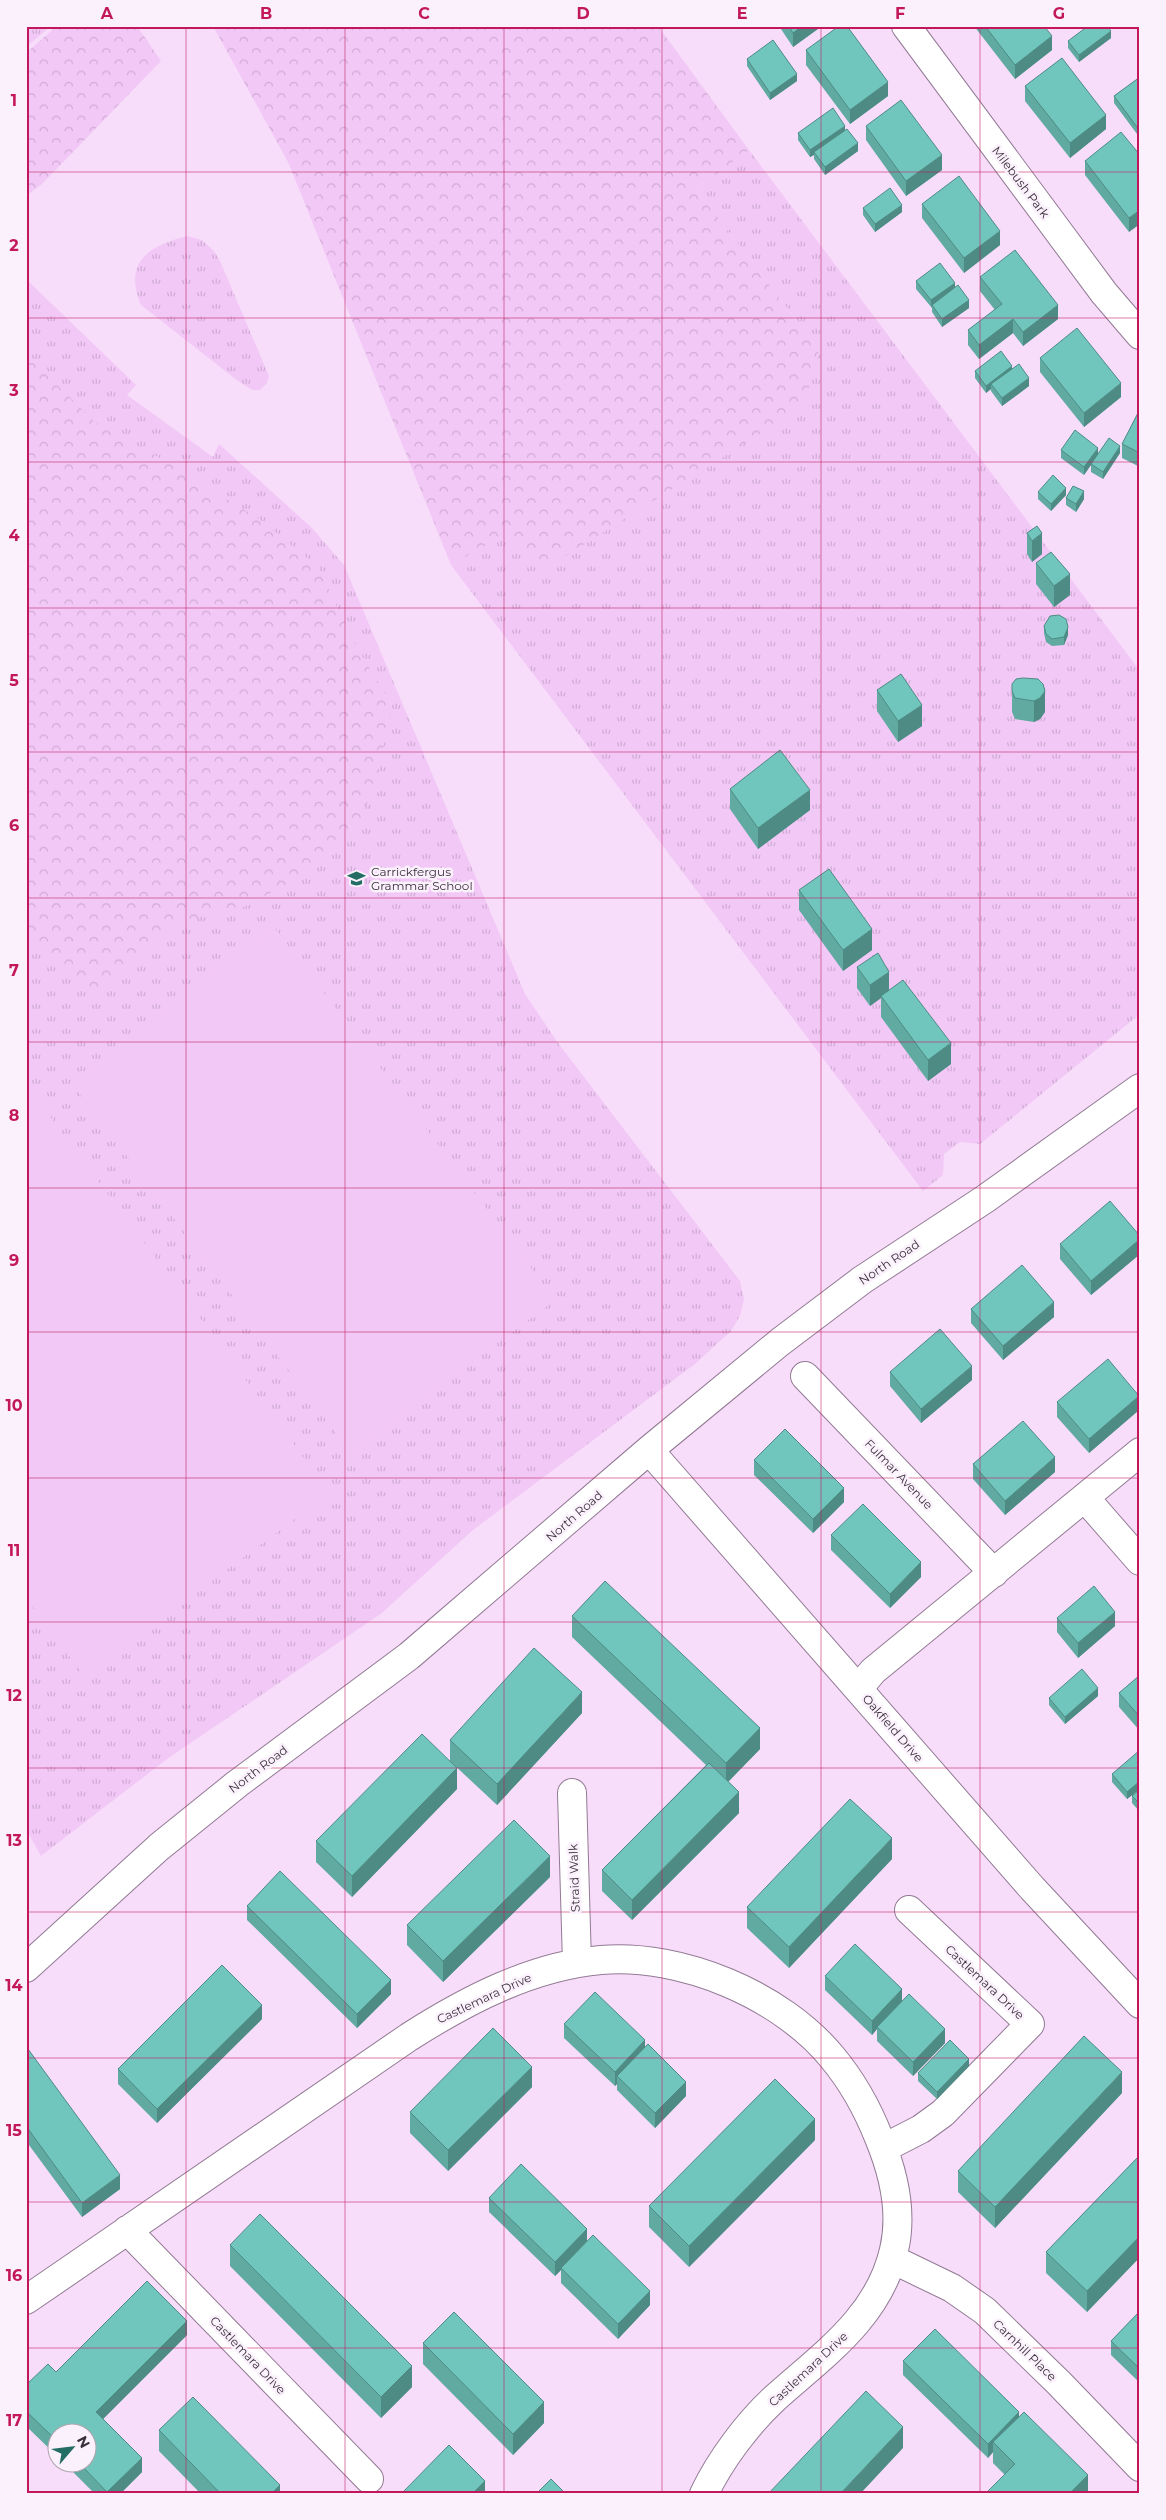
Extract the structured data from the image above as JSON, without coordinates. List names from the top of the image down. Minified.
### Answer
{"streets":{"street":["Milebush Park","North Road","Fulmar Avenue","Oakfield Drive","Straid Walk","Castlemara Drive","Carnhill Place"]},"crossings":[["North Road","Oakfield Drive"],["Straid Walk","Castlemara Drive"],["Castlemara Drive","Carnhill Place"]],"places":{"school or university":["Carrickfergus Grammar School"]},"north":"top right","grid":{"columns":["A","B","C","D","E","F","G"],"rows":["1","2","3","4","5","6","7","8","9","10","11","12","13","14","15","16","17"]}}
